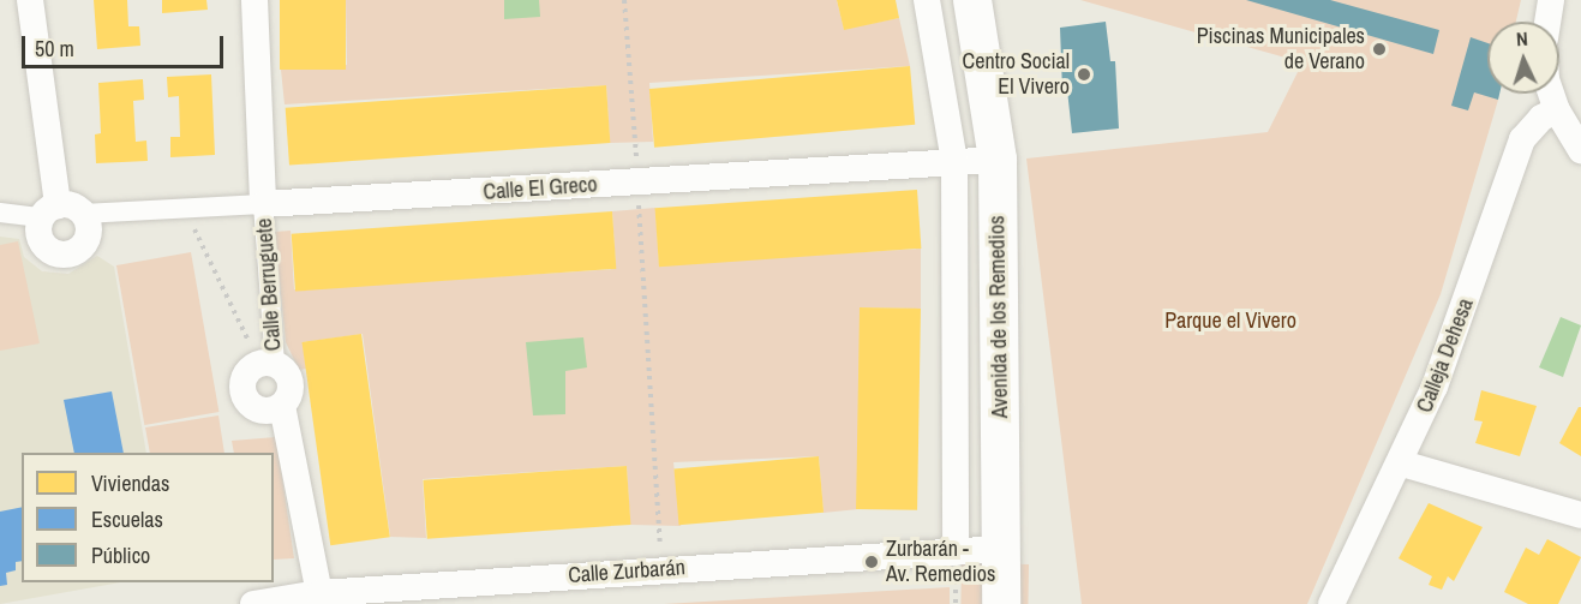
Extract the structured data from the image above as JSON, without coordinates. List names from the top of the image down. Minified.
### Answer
{"streets":{"main road":["Avenida de los Remedios"],"street":["Calle El Greco","Calle Berruguete","Calleja Dehesa","Calle Zurbarán"]},"crossings":[["Calle El Greco","Calle Berruguete"],["Calle El Greco","Avenida de los Remedios"],["Avenida de los Remedios","Calle Zurbarán"]],"parks":["Parque el Vivero"],"places":["Piscinas Municipales de Verano","Centro Social El Vivero","Zurbarán - Av. Remedios"],"legend":["Viviendas","Escuelas","Público"],"scale_bar":"50 m","north":"top"}
